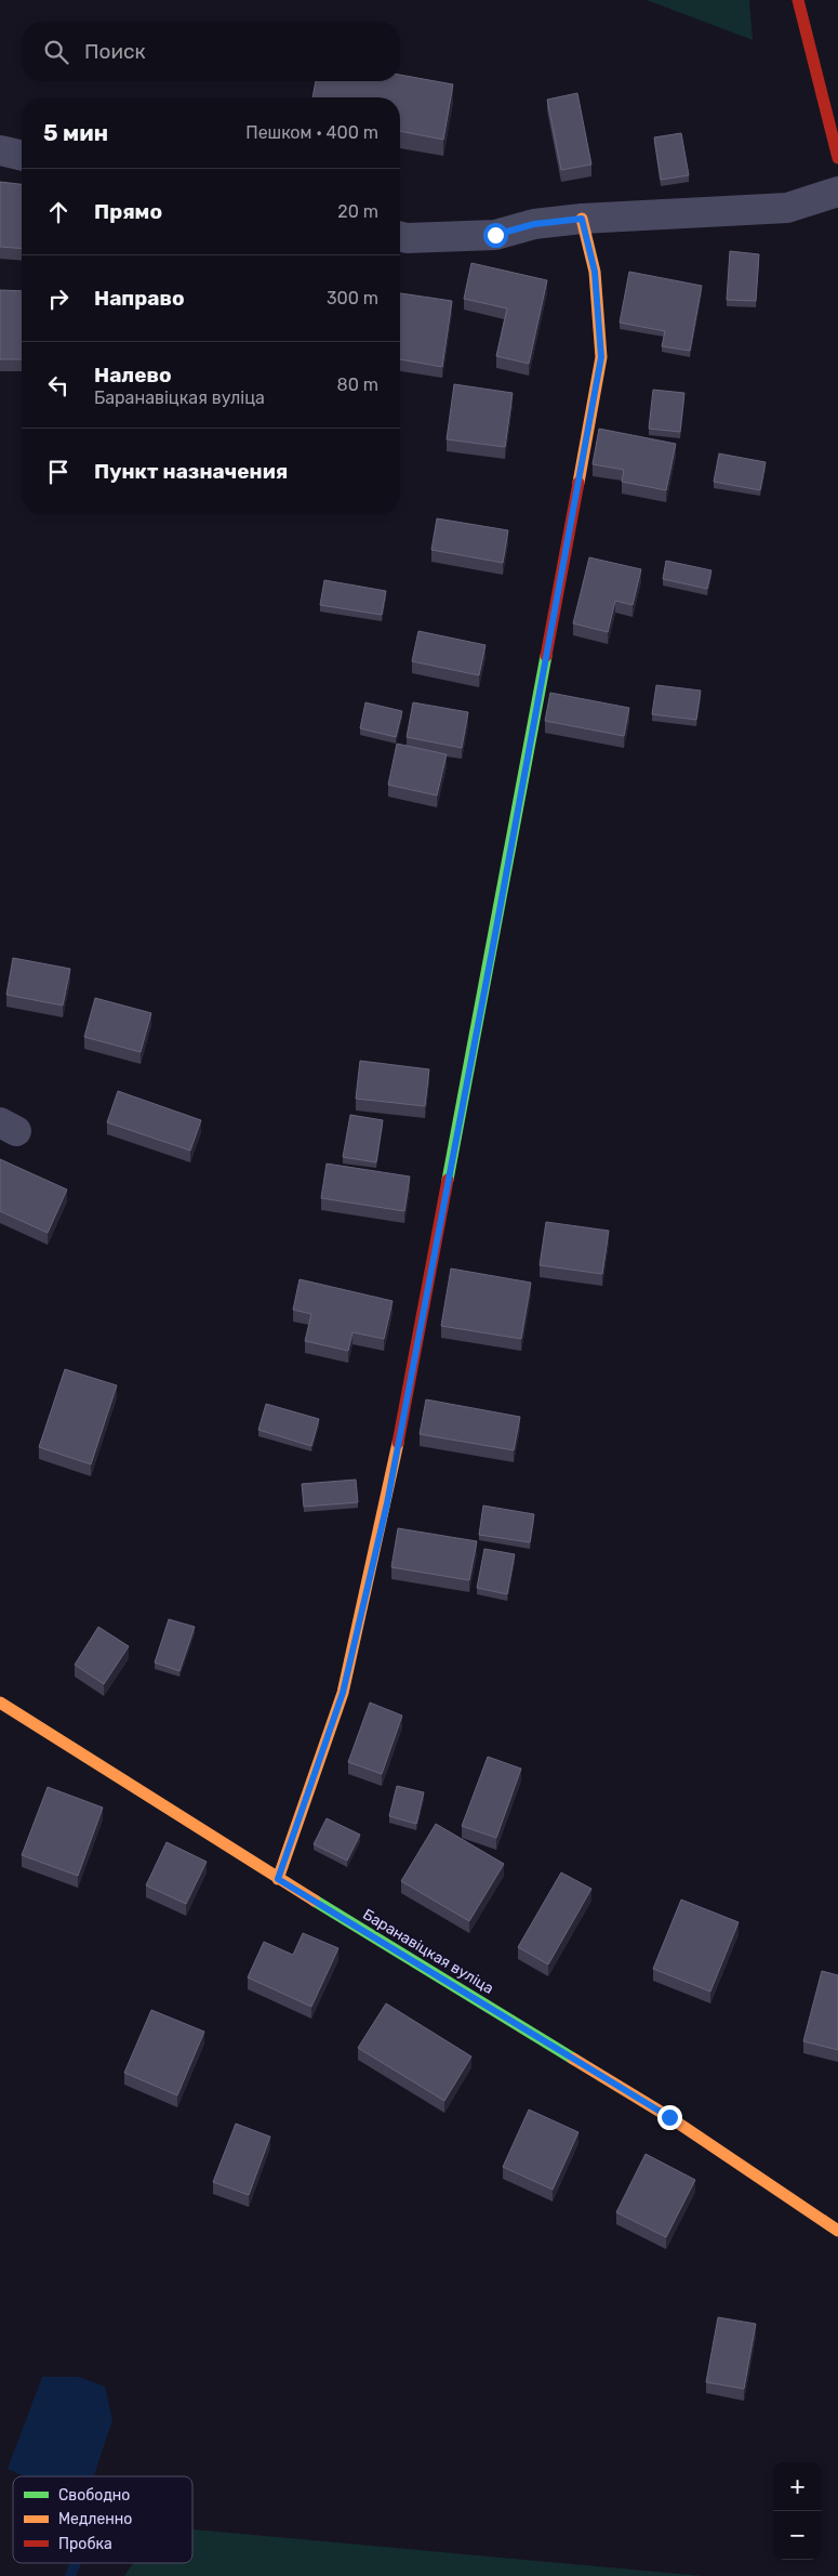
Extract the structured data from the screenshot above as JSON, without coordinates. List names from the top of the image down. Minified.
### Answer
{"streets":{"street":["Баранавіцкая вуліца"]},"legend":["Свободно","Медленно","Пробка"],"page":{"search":"Поиск","heading":["5 мин","Пешком · 400 m"],"list":[["Прямо","20 m"],["Направо","300 m"],["Налево","Баранавіцкая вуліца","80 m"],"Пункт назначения"],"map_buttons":["+","−"]}}
